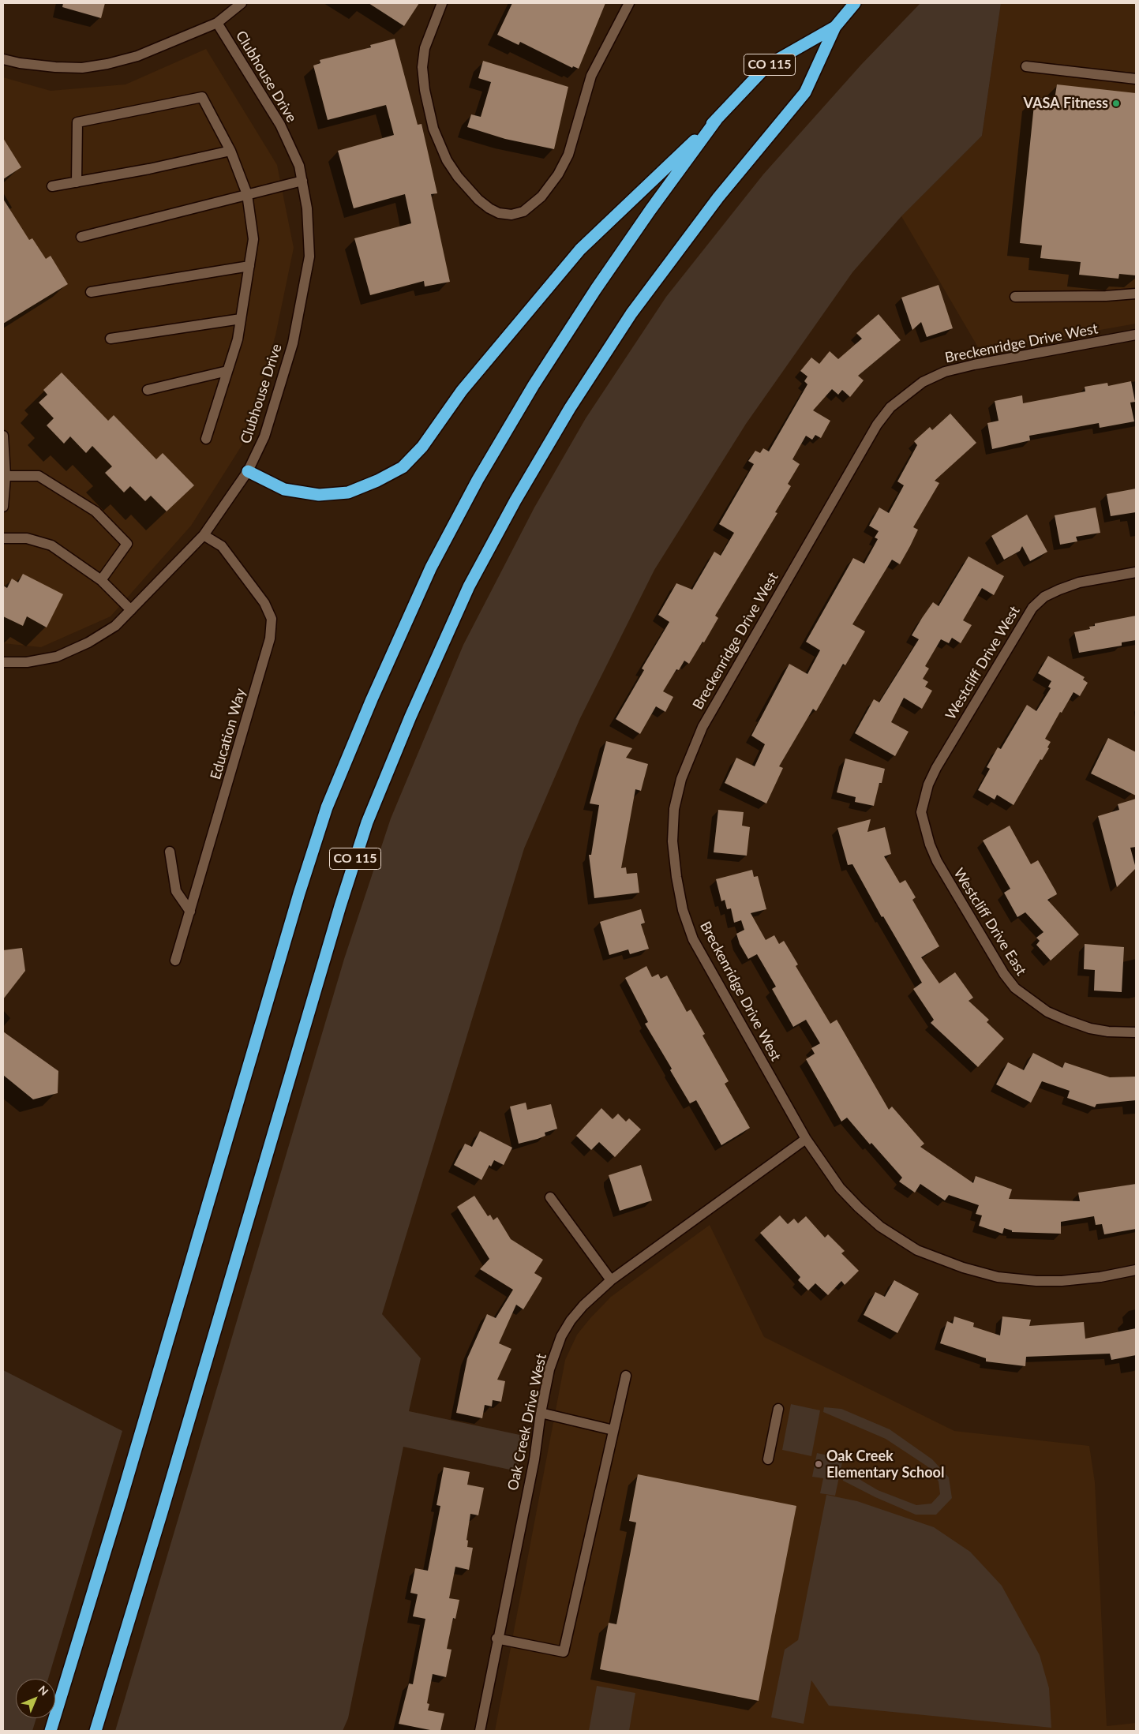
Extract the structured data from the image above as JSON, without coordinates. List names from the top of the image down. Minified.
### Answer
{"streets":{"highway":["CO 115"],"street":["Clubhouse Drive","Breckenridge Drive West","Westcliff Drive West","Education Way","Westcliff Drive East","Oak Creek Drive West"]},"crossings":[["Clubhouse Drive","Education Way"],["Breckenridge Drive West","Oak Creek Drive West"],["Westcliff Drive West","Westcliff Drive East"]],"places":["VASA Fitness","Oak Creek Elementary School"],"north":"top right"}
